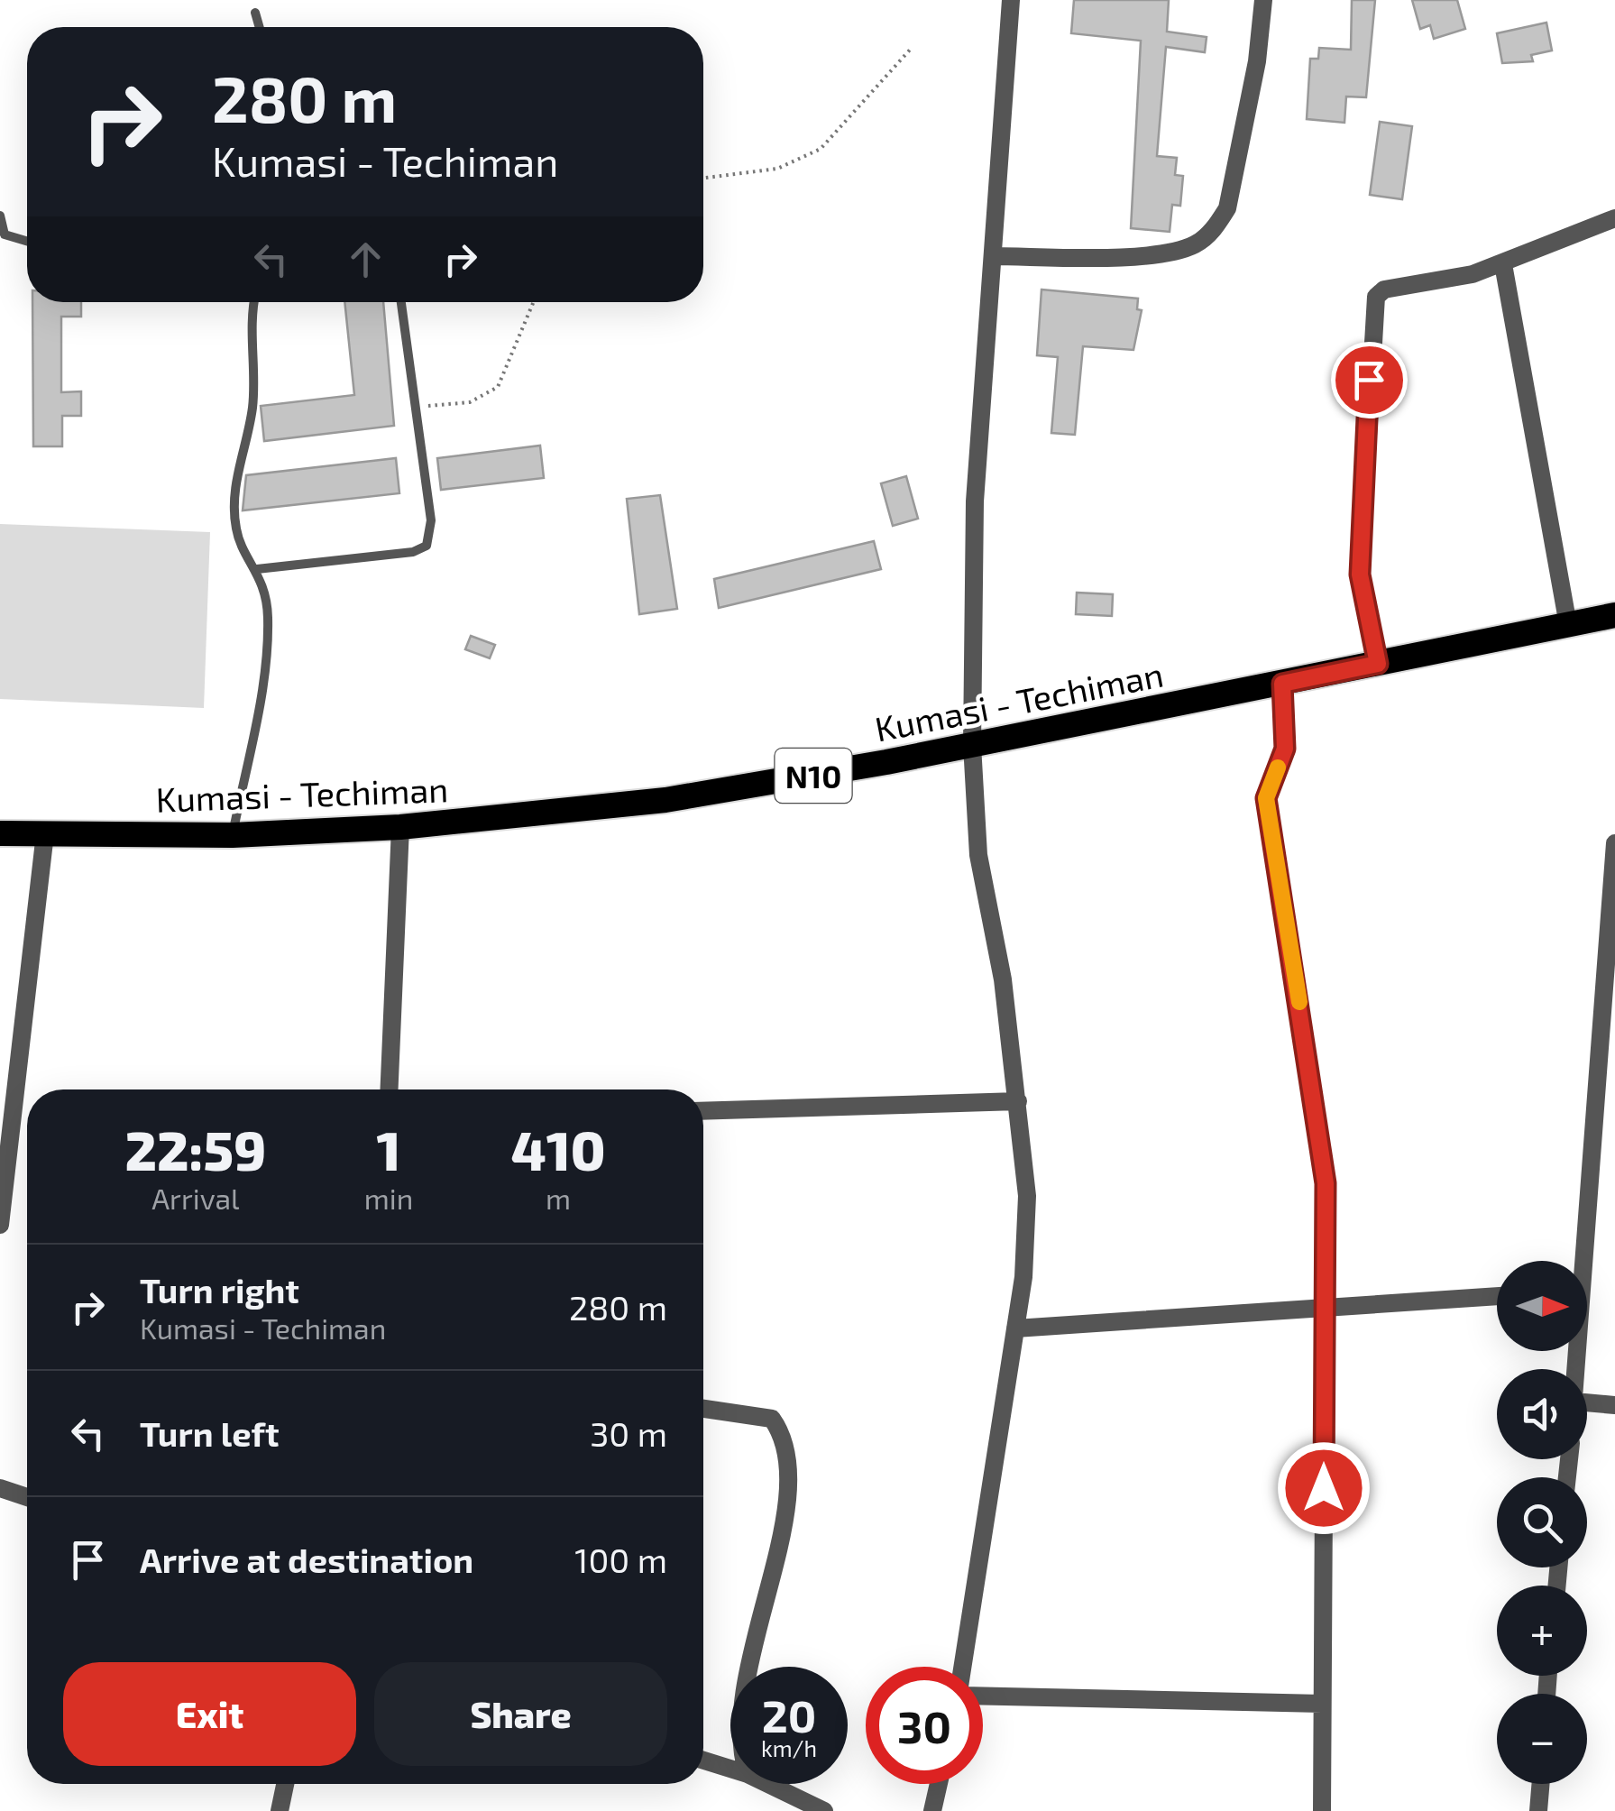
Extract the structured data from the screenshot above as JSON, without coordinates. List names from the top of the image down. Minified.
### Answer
{"streets":{"highway":["Kumasi - Techiman","N10"]},"north":"right","page":{"turn":["280 m","Kumasi - Techiman"],"eta":["22:59","Arrival","1","min","410","m"],"list":[{"name":"Turn right","note":"Kumasi - Techiman","value":"280 m"},{"name":"Turn left","value":"30 m"},{"name":"Arrive at destination","value":"100 m"}],"map_buttons":["+","−"],"buttons":["Exit","Share"],"speed":"20 km/h","limit":"30"}}
